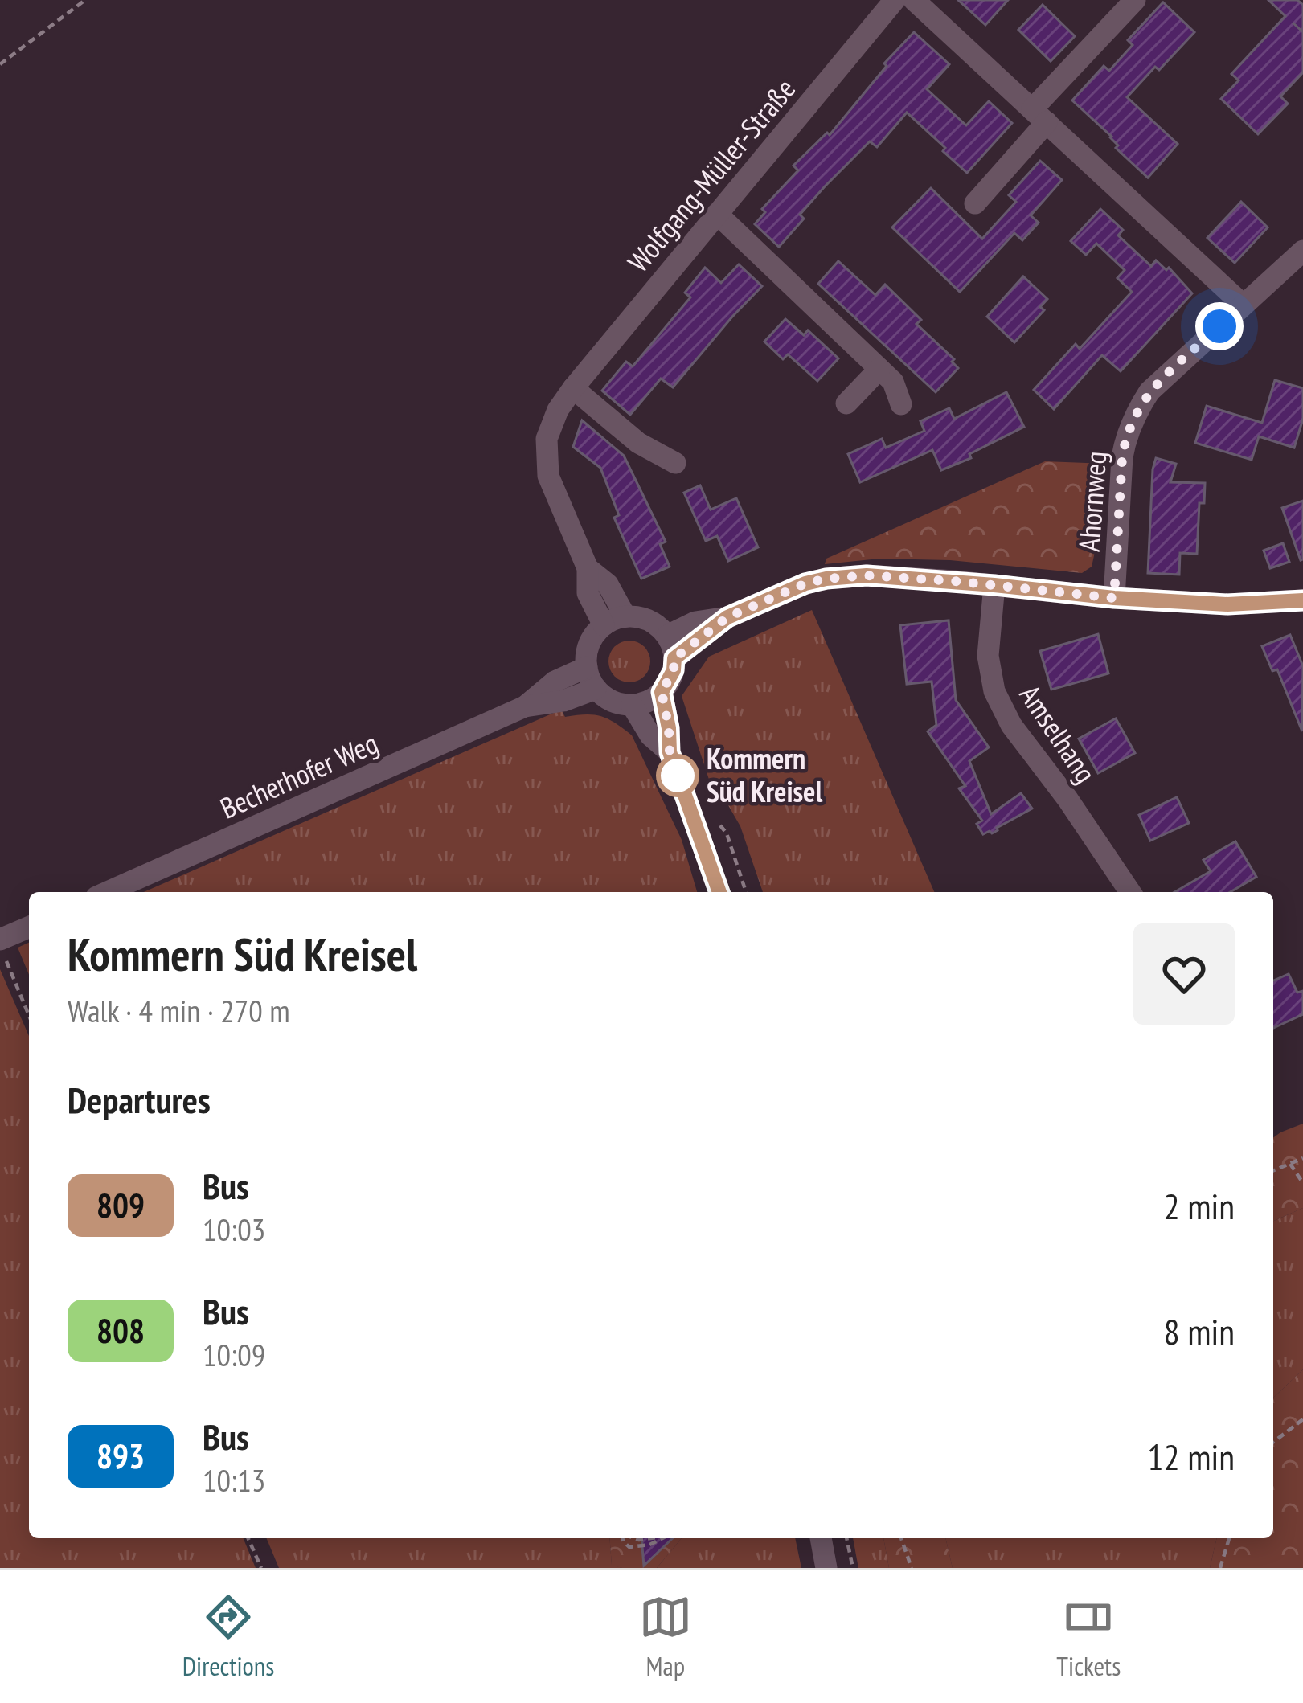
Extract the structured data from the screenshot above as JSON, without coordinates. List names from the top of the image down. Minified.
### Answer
{"streets":{"street":["Wolfgang-Müller-Straße","Ahornweg","Amselhang","Becherhofer Weg"]},"crossings":[["Wolfgang-Müller-Straße","Becherhofer Weg"]],"places":["Kommern Süd Kreisel"],"lines":["bus line 809"],"page":{"heading":[["Kommern Süd Kreisel","Walk · 4 min · 270 m"],"Departures"],"list":[{"mark":"809","name":"Bus","note":"10:03","value":"2 min"},{"mark":"808","name":"Bus","note":"10:09","value":"8 min"},{"mark":"893","name":"Bus","note":"10:13","value":"12 min"}],"tabs":["Directions","Map","Tickets"]}}
